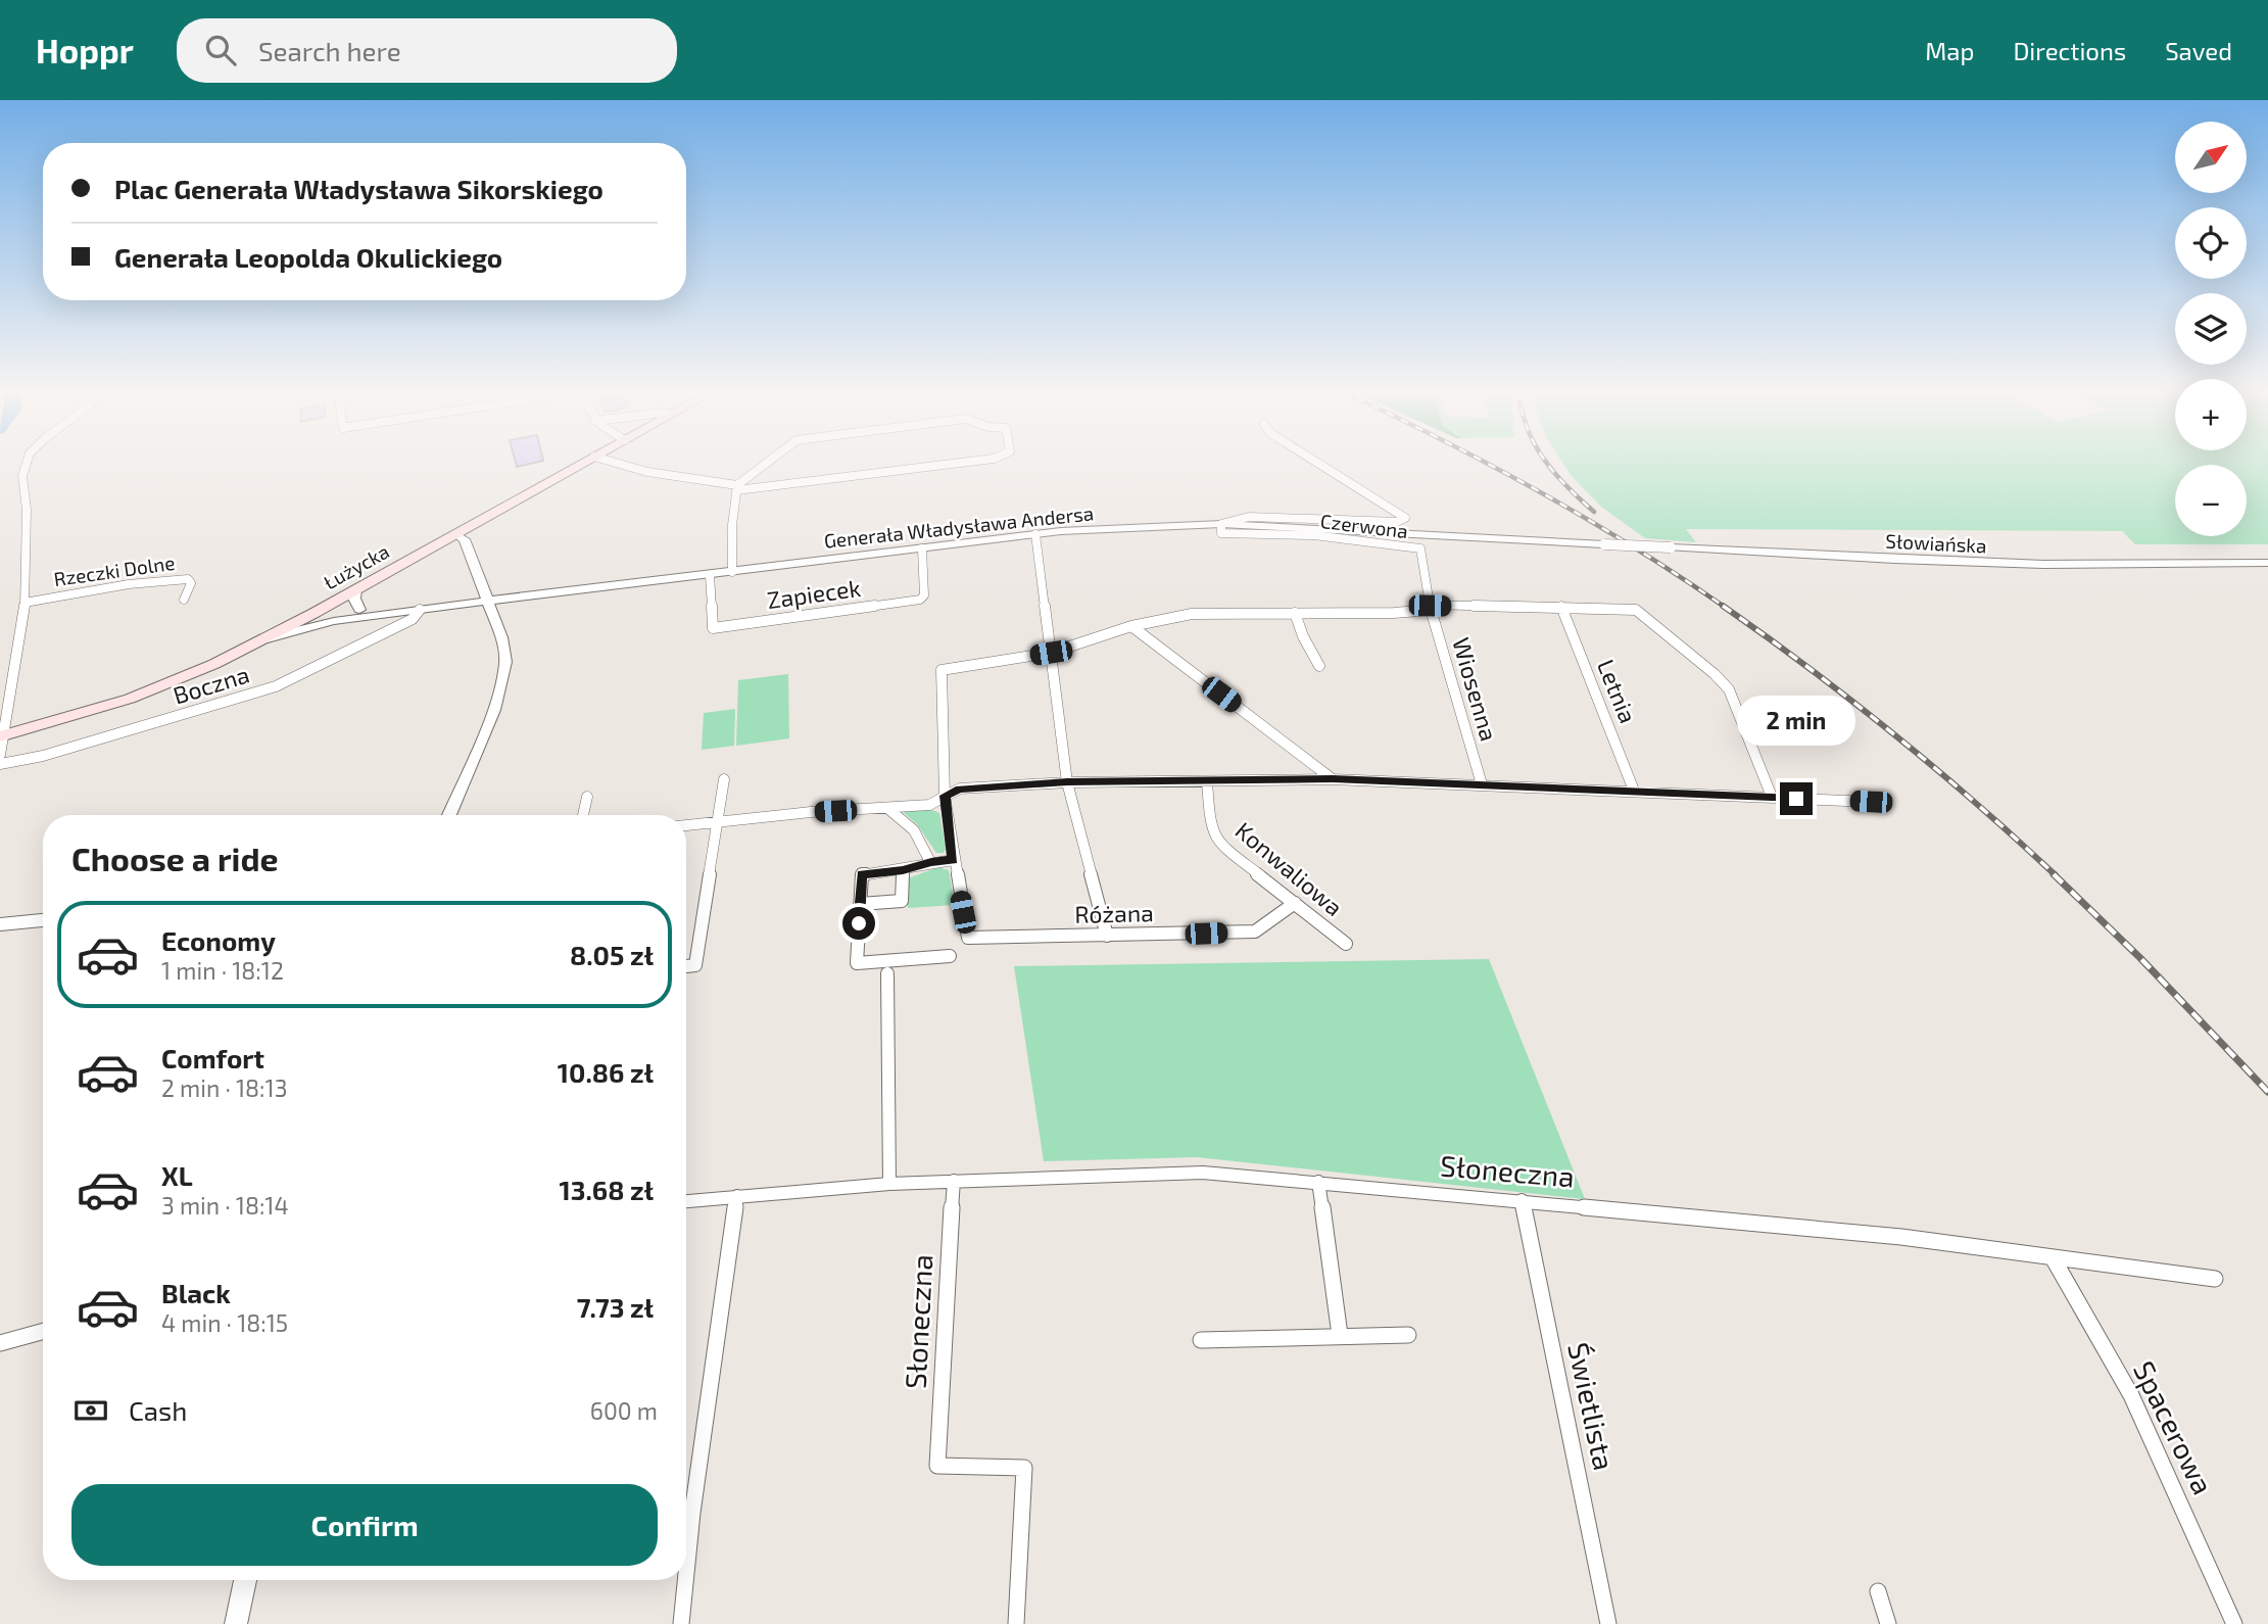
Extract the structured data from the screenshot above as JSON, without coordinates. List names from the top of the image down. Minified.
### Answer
{"streets":{"main road":["Łużycka"],"street":["Czerwona","Generała Władysława Andersa","Słowiańska","Rzeczki Dolne","Zapiecek","Boczna","Wiosenna","Letnia","Konwaliowa","Różana","Słoneczna","Świetlista","Spacerowa"]},"crossings":[["Czerwona","Generała Władysława Andersa"],["Czerwona","Wiosenna"],["Generała Władysława Andersa","Słowiańska"],["Generała Władysława Andersa","Łużycka"],["Generała Władysława Andersa","Zapiecek"],["Generała Władysława Andersa","Boczna"],["Łużycka","Rzeczki Dolne"],["Konwaliowa","Różana"],["Słoneczna","Świetlista"],["Słoneczna","Spacerowa"]],"north":"top right","page":{"header":"Hoppr","search":"Search here","nav":["Map","Directions","Saved"],"map_buttons":["+","−"],"banner":["Plac Generała Władysława Sikorskiego","Generała Leopolda Okulickiego"],"bubble":"2 min","heading":"Choose a ride","list":[{"name":"Economy","note":"1 min · 18:12","value":"8.05 zł"},{"name":"Comfort","note":"2 min · 18:13","value":"10.86 zł"},{"name":"XL","note":"3 min · 18:14","value":"13.68 zł"},{"name":"Black","note":"4 min · 18:15","value":"7.73 zł"}],"pay":["Cash","600 m"],"buttons":"Confirm"}}
